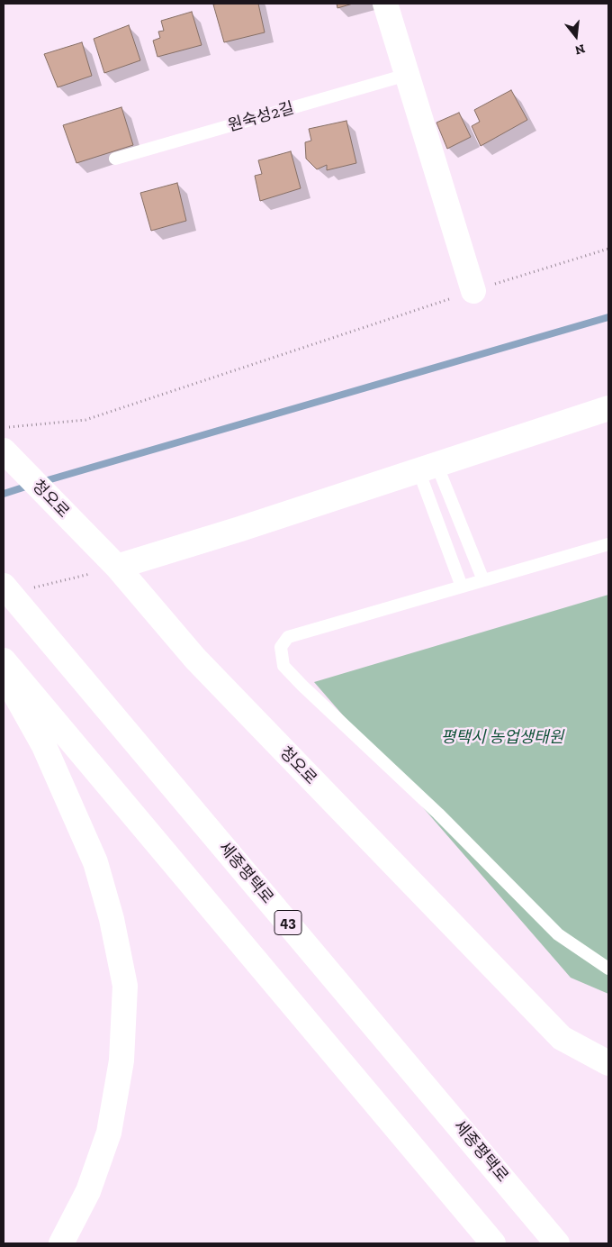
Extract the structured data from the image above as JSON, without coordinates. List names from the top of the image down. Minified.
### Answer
{"streets":{"main road":["청오로","세종평택로","43"],"lane":["원숙성2길"]},"parks":["평택시 농업생태원"],"north":"bottom"}
